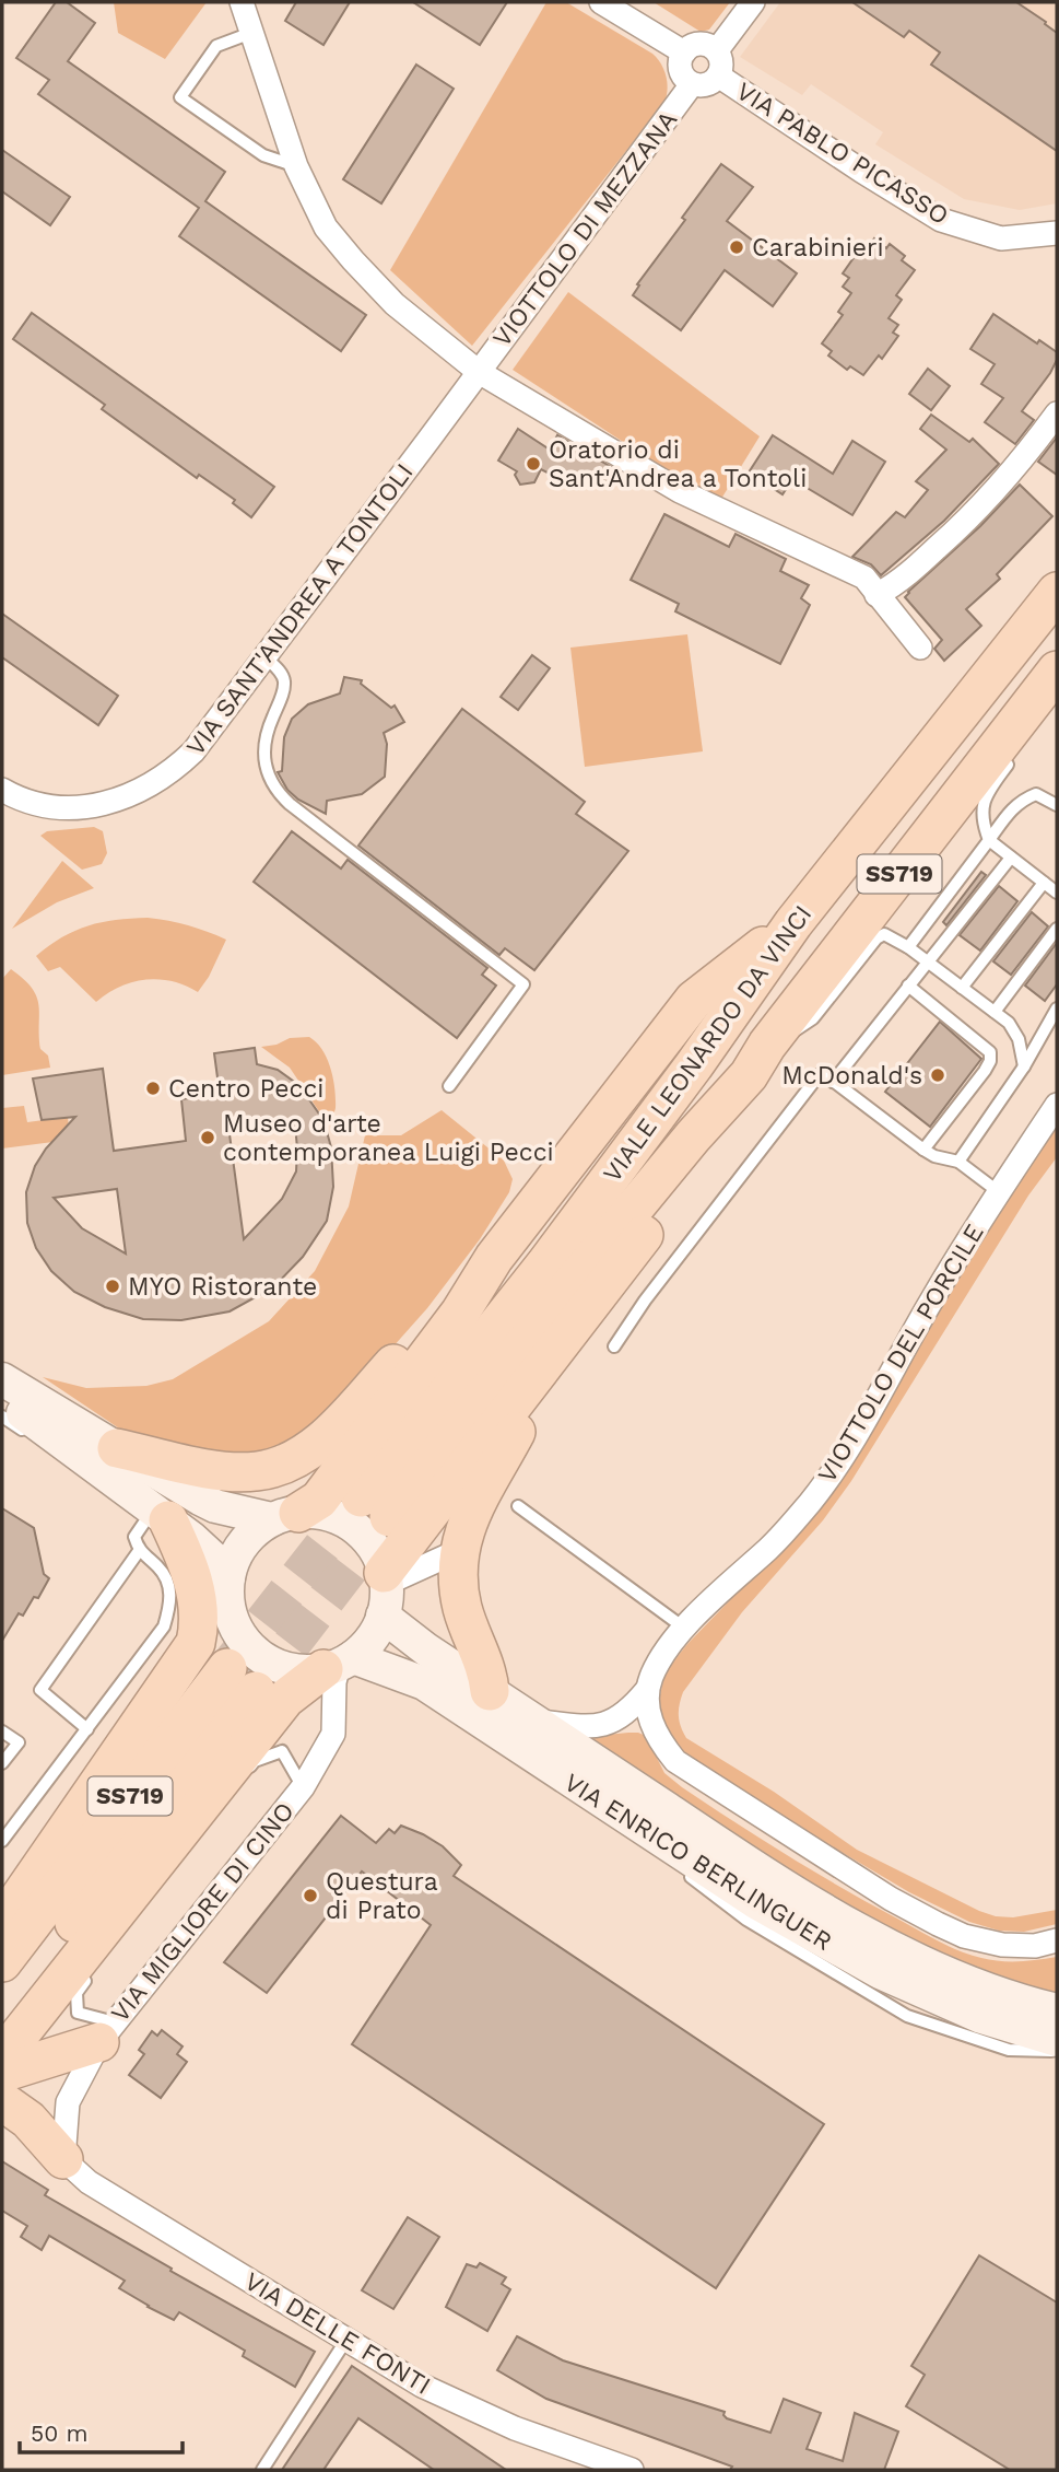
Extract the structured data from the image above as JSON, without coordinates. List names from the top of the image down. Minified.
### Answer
{"streets":{"highway":["SS719","VIALE LEONARDO DA VINCI"],"main road":["VIA ENRICO BERLINGUER"],"street":["VIA PABLO PICASSO","VIOTTOLO DI MEZZANA","VIA SANT'ANDREA A TONTOLI","VIOTTOLO DEL PORCILE","VIA MIGLIORE DI CINO","VIA DELLE FONTI"]},"crossings":[["VIA PABLO PICASSO","VIOTTOLO DI MEZZANA"],["VIOTTOLO DI MEZZANA","VIA SANT'ANDREA A TONTOLI"],["VIA ENRICO BERLINGUER","VIA MIGLIORE DI CINO"],["VIA MIGLIORE DI CINO","VIA DELLE FONTI"]],"places":["Carabinieri","Oratorio di Sant'Andrea a Tontoli","McDonald's","Centro Pecci","Museo d'arte contemporanea Luigi Pecci","MYO Ristorante","Questura di Prato"],"scale_bar":"50 m"}
